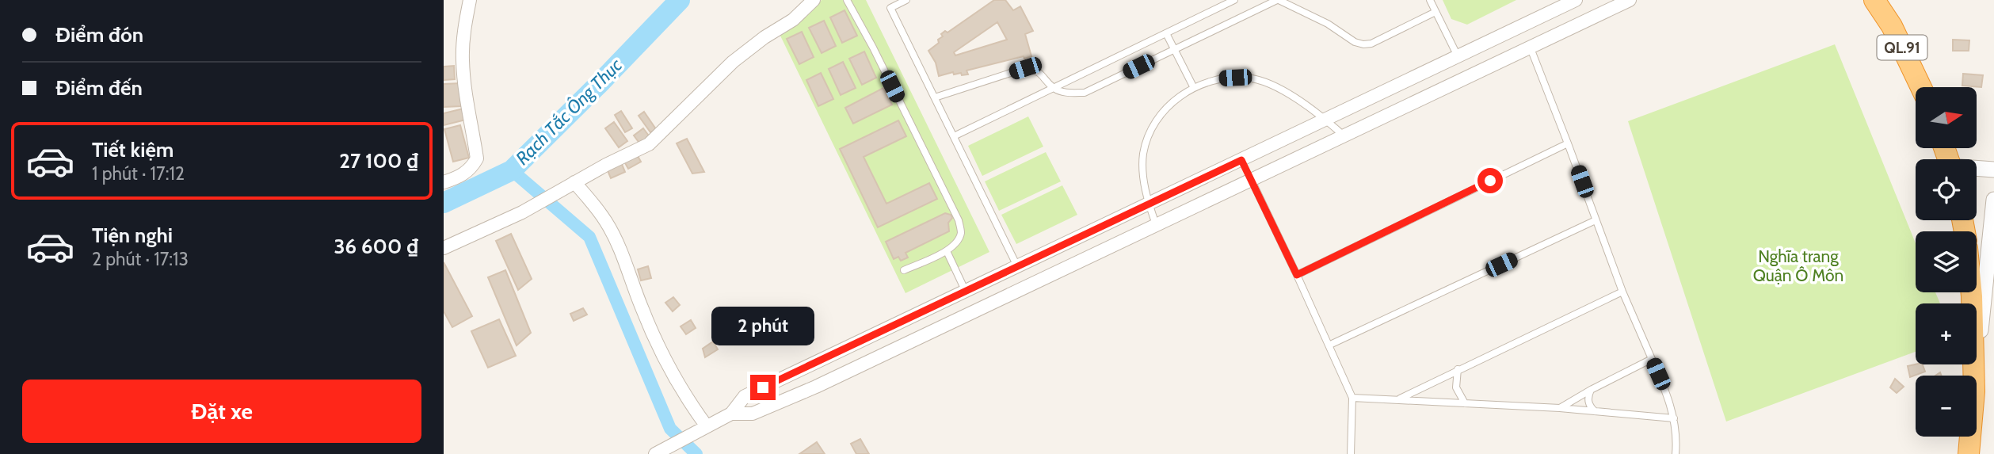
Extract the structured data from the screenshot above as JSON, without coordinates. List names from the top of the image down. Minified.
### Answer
{"streets":{"highway":["QL.91"]},"water":["Rạch Tắc Ông Thục"],"parks":["Nghĩa trang Quận Ô Môn"],"north":"right","page":{"banner":["Điểm đón","Điểm đến"],"map_buttons":["+","−"],"list":[{"name":"Tiết kiệm","note":"1 phút · 17:12","value":"27 100 ₫"},{"name":"Tiện nghi","note":"2 phút · 17:13","value":"36 600 ₫"}],"bubble":"2 phút","buttons":"Đặt xe"}}
